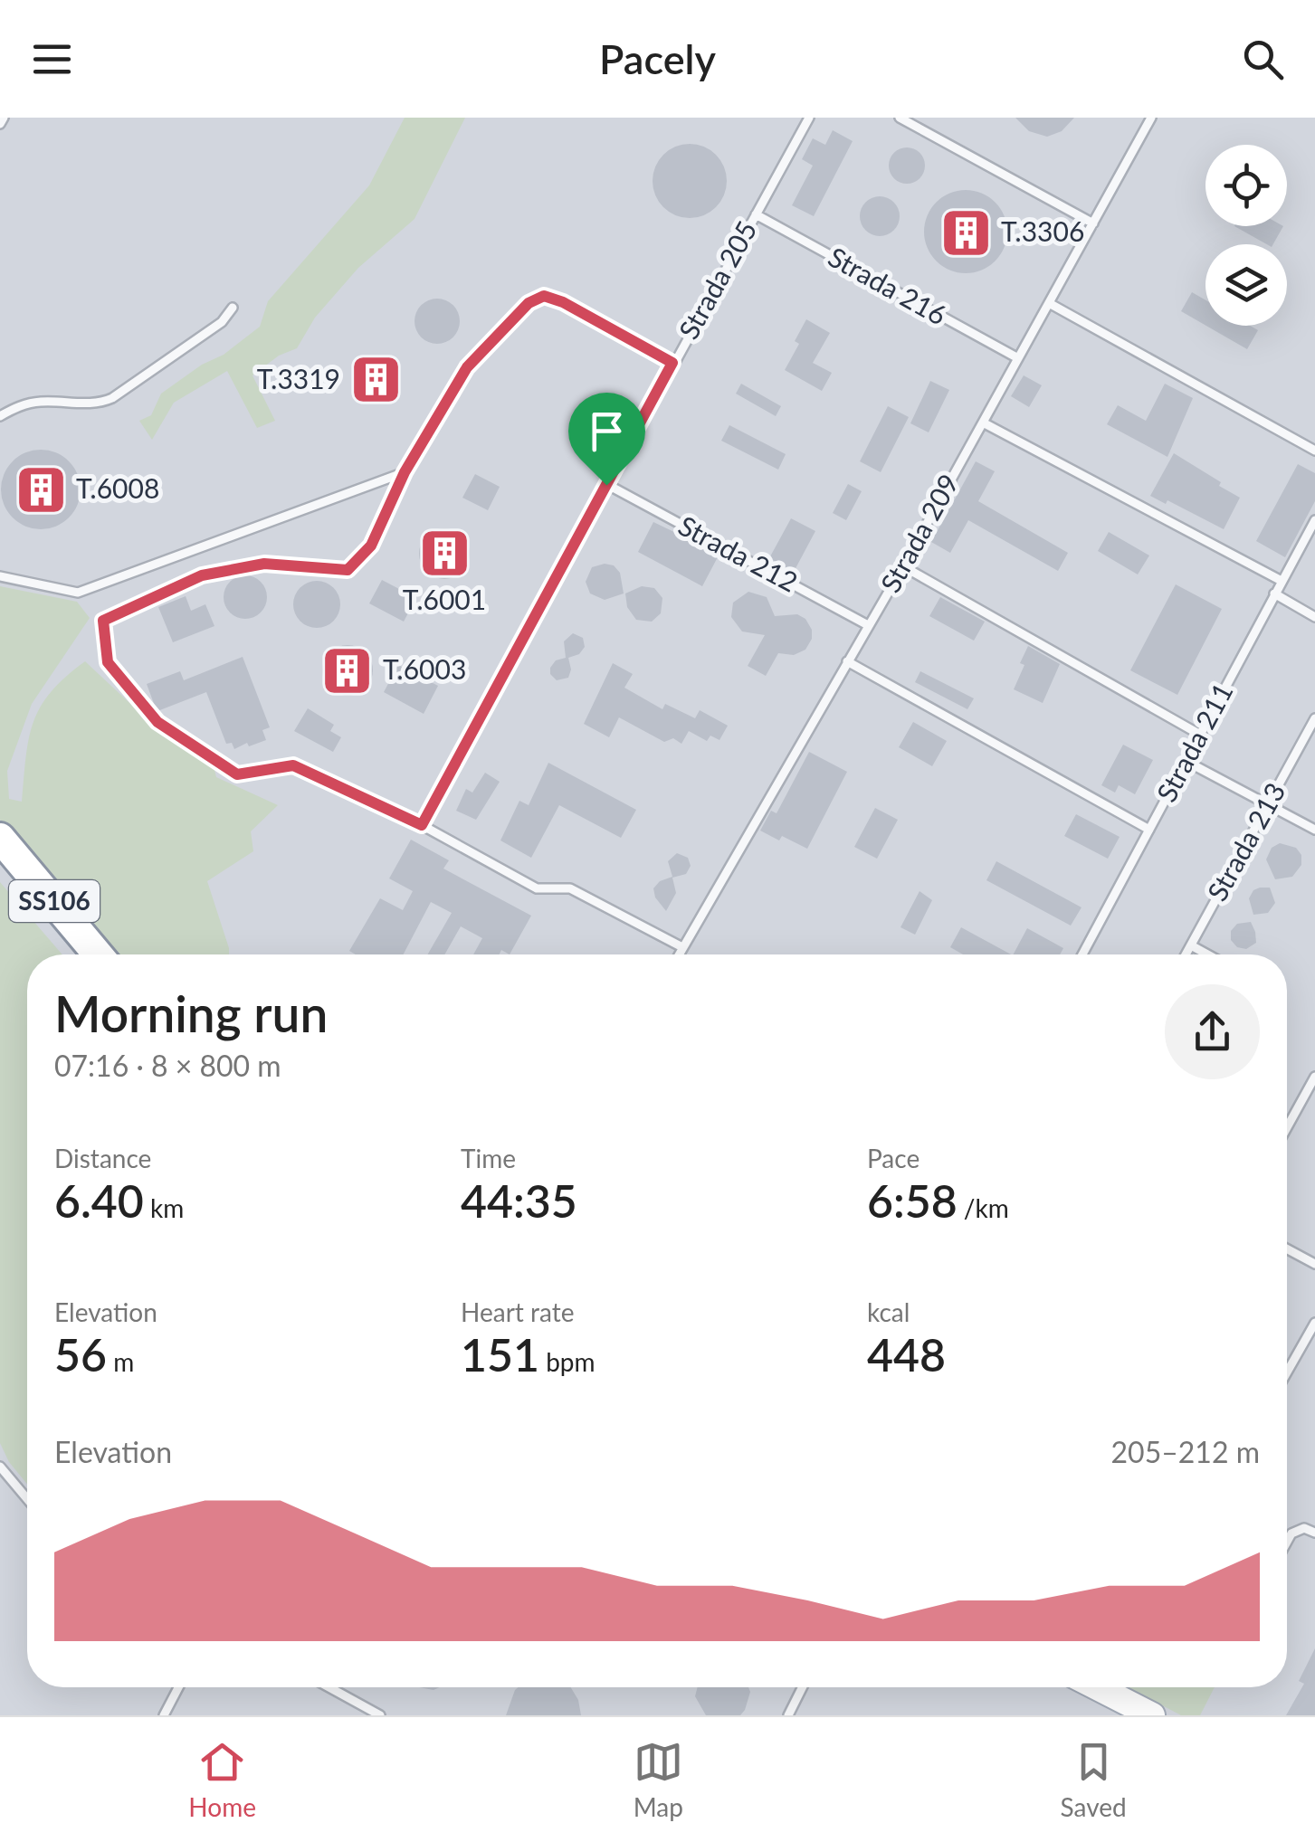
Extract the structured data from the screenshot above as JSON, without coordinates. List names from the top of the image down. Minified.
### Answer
{"streets":{"highway":["SS106"],"lane":["Strada 205","Strada 216","Strada 209","Strada 212","Strada 211","Strada 213"]},"crossings":[["Strada 205","Strada 216"],["Strada 205","Strada 212"],["Strada 216","Strada 209"],["Strada 209","Strada 212"]],"places":{"building":["T.3306","T.3319","T.6008","T.6001","T.6003"]},"page":{"header":"Pacely","heading":["Morning run","07:16 · 8 × 800 m"],"stats":[["Distance","6.40 km"],["Time","44:35"],["Pace","6:58 /km"],["Elevation","56 m"],["Heart rate","151 bpm"],["kcal","448"]],"chart":["Elevation","205–212 m"],"tabs":["Home","Map","Saved"]}}
